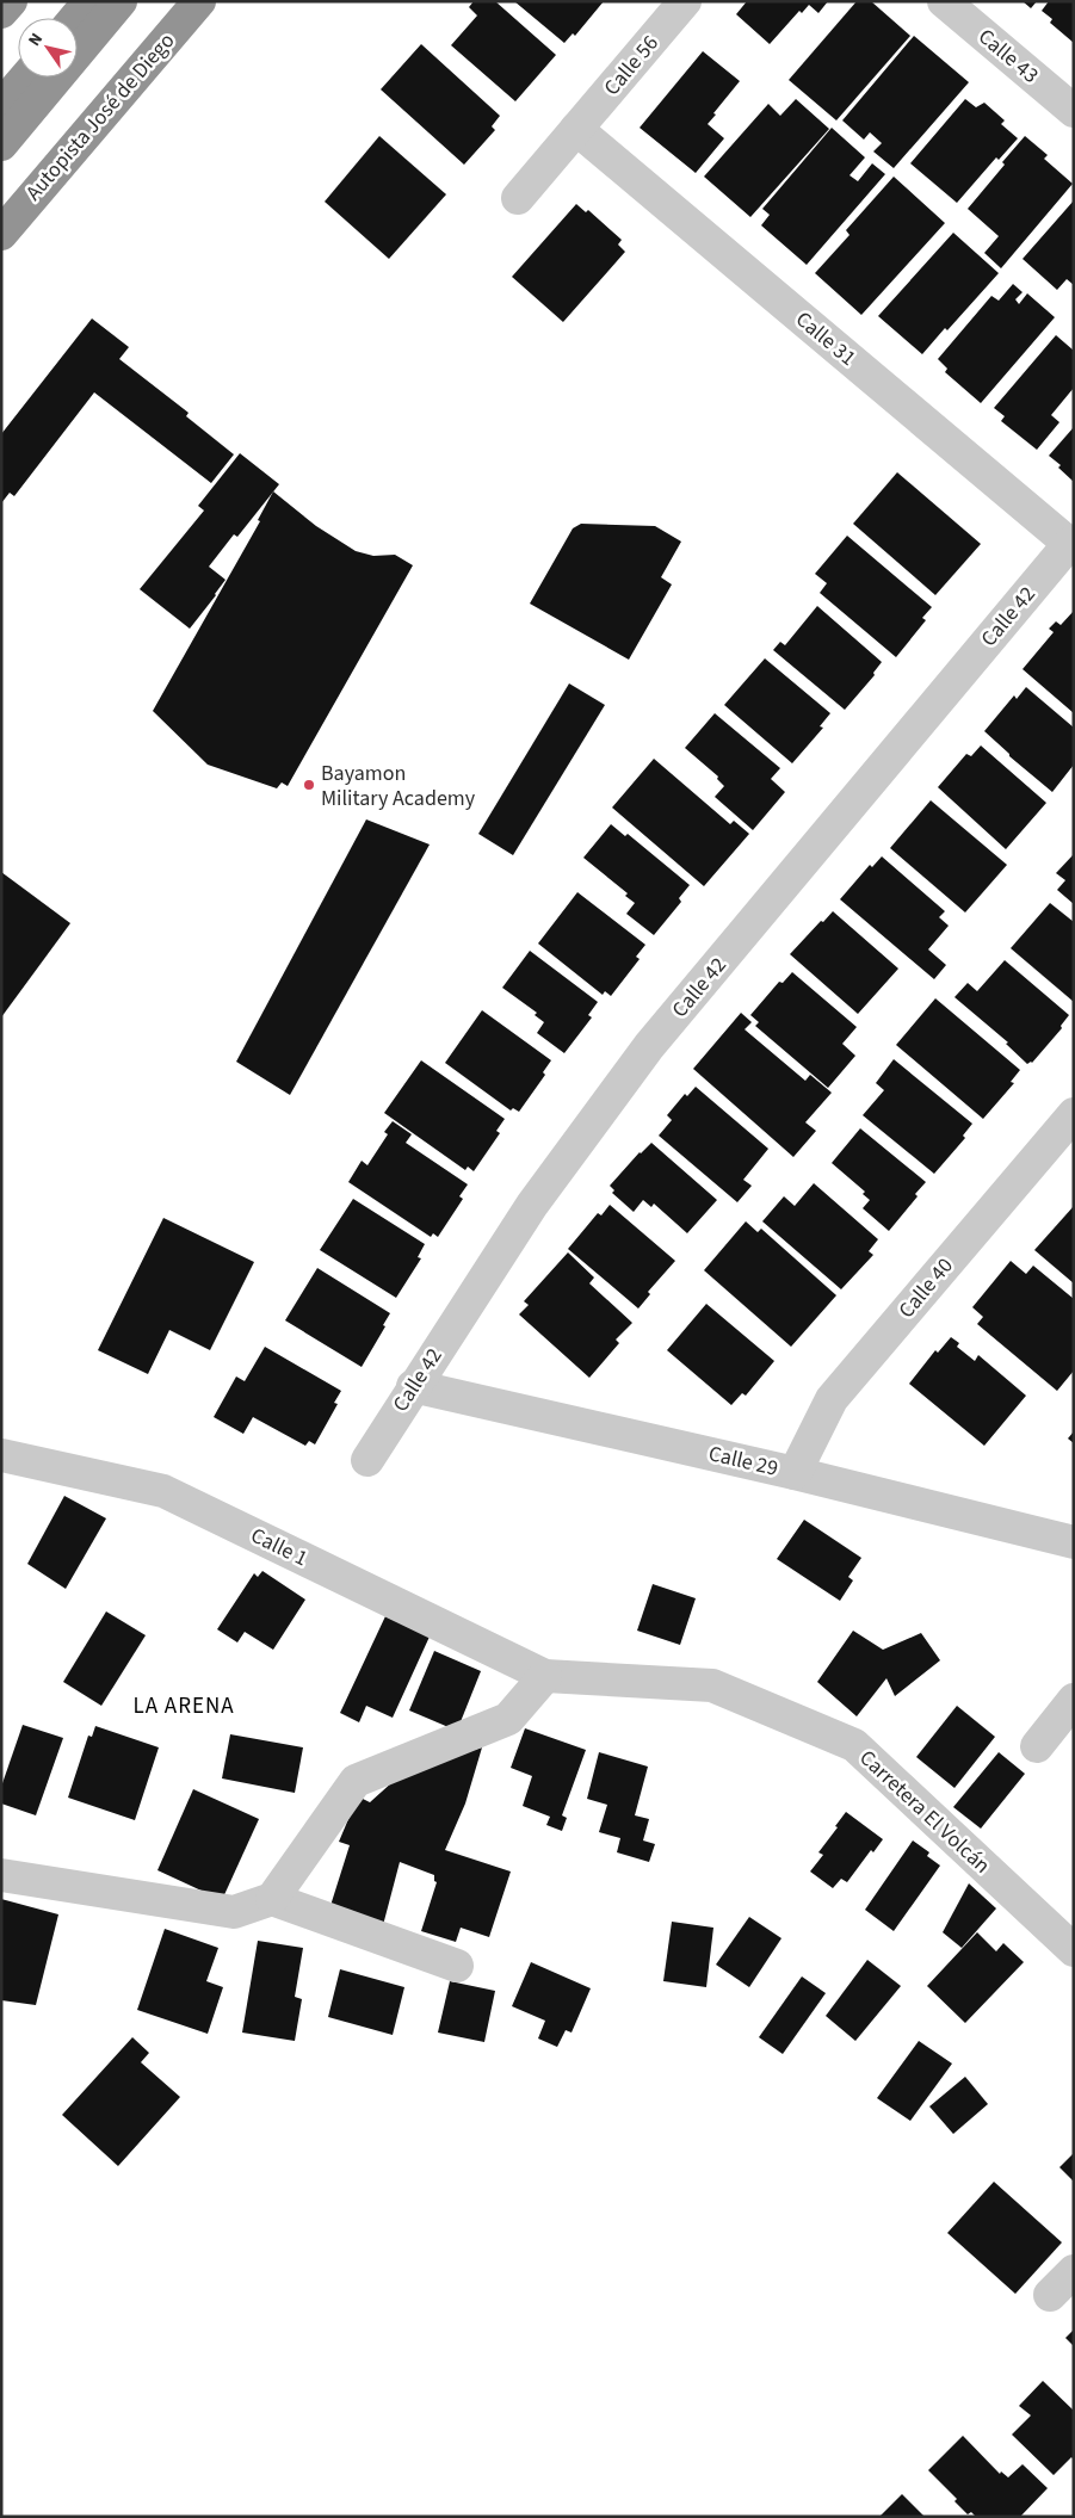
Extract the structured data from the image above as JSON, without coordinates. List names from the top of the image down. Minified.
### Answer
{"streets":{"highway":["Autopista José de Diego"],"street":["Calle 43","Calle 56","Calle 31","Calle 42","Calle 40","Calle 29","Calle 1","Carretera El Volcán"]},"crossings":[["Calle 56","Calle 31"],["Calle 31","Calle 42"],["Calle 42","Calle 29"],["Calle 40","Calle 29"],["Calle 1","Carretera El Volcán"]],"districts":["LA ARENA"],"places":["Bayamon Military Academy"],"north":"top left"}
